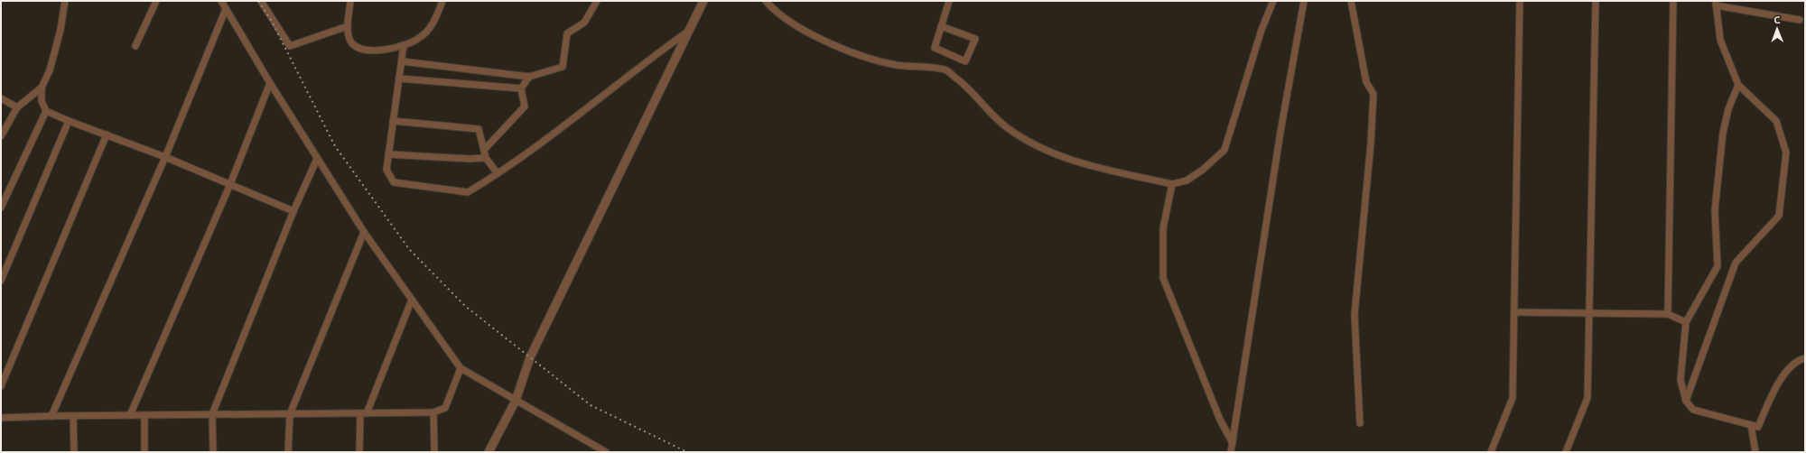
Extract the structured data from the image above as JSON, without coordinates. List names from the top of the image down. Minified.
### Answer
{"north":"top"}
